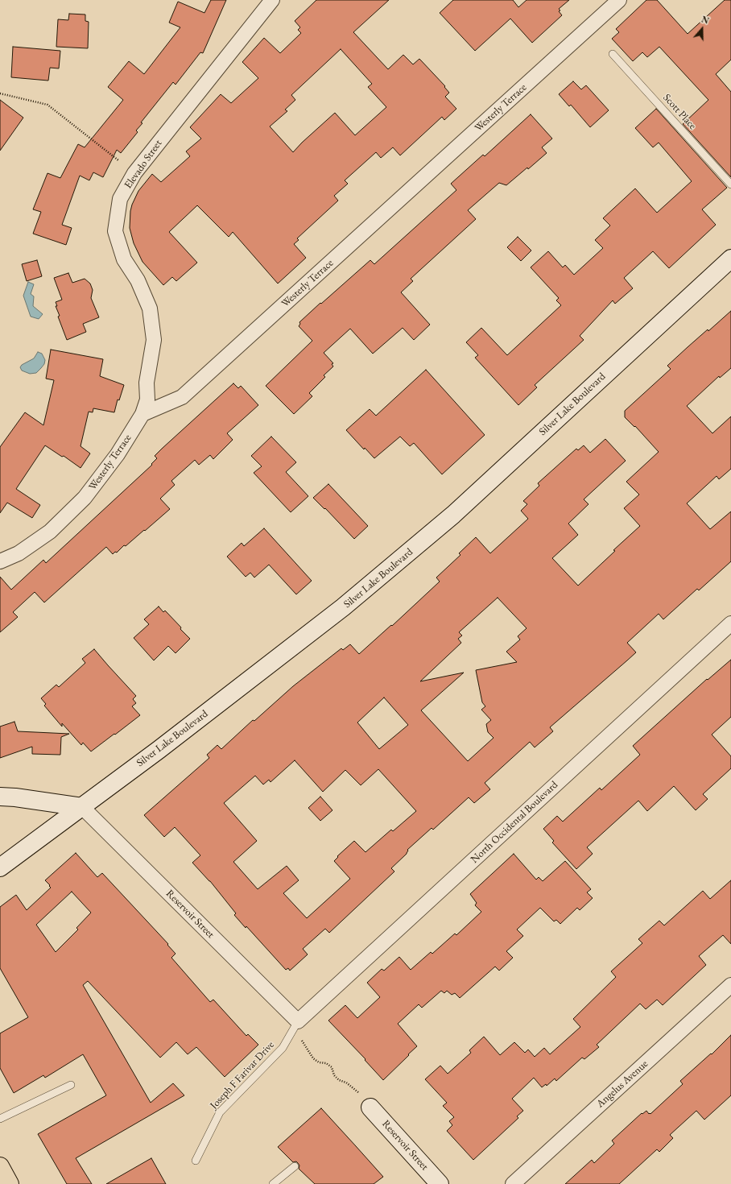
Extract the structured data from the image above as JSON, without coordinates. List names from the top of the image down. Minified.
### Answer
{"streets":{"main road":["Silver Lake Boulevard","Reservoir Street"],"street":["Westerly Terrace","Elevado Street","North Occidental Boulevard","Angelus Avenue"],"lane":["Scott Place","Joseph F Farivar Drive"]},"crossings":[["Westerly Terrace","Elevado Street"],["Silver Lake Boulevard","Reservoir Street"],["North Occidental Boulevard","Reservoir Street"],["North Occidental Boulevard","Joseph F Farivar Drive"],["Reservoir Street","Joseph F Farivar Drive"]],"north":"top"}
